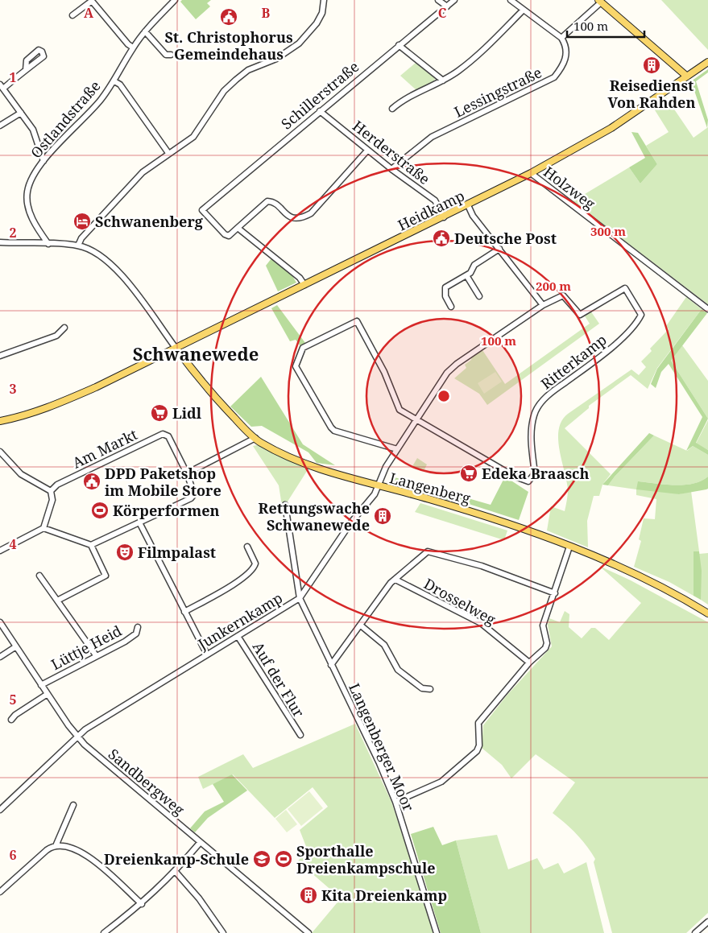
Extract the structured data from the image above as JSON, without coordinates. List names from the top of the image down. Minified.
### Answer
{"streets":{"main road":["Heidkamp","Langenberg"],"street":["Lessingstraße","Schillerstraße","Ostlandstraße","Herderstraße","Holzweg","Ritterkamp","Am Markt","Drosselweg","Junkernkamp","Lüttje Heid","Auf der Flur","Langenberger Moor","Sandbergweg"]},"crossings":[["Lessingstraße","Herderstraße"],["Schillerstraße","Herderstraße"],["Herderstraße","Heidkamp"],["Holzweg","Heidkamp"],["Heidkamp","Langenberg"],["Ritterkamp","Junkernkamp"],["Langenberg","Junkernkamp"],["Junkernkamp","Auf der Flur"],["Junkernkamp","Langenberger Moor"],["Junkernkamp","Sandbergweg"],["Lüttje Heid","Sandbergweg"]],"districts":["Schwanewede"],"places":{"public building":["St. Christophorus Gemeindehaus","Deutsche Post","DPD Paketshop im Mobile Store"],"building":["Reisedienst Von Rahden","Rettungswache Schwanewede","Kita Dreienkamp"],"hotel":["Schwanenberg"],"supermarket":["Lidl","Edeka Braasch"],"sports":["Körperformen","Sporthalle Dreienkampschule"],"theatre":["Filmpalast"],"school or university":["Dreienkamp-Schule"]},"scale_bar":"100 m","grid":{"columns":["A","B","C"],"rows":["1","2","3","4","5","6"]},"rings":["300 m","200 m","100 m"]}
